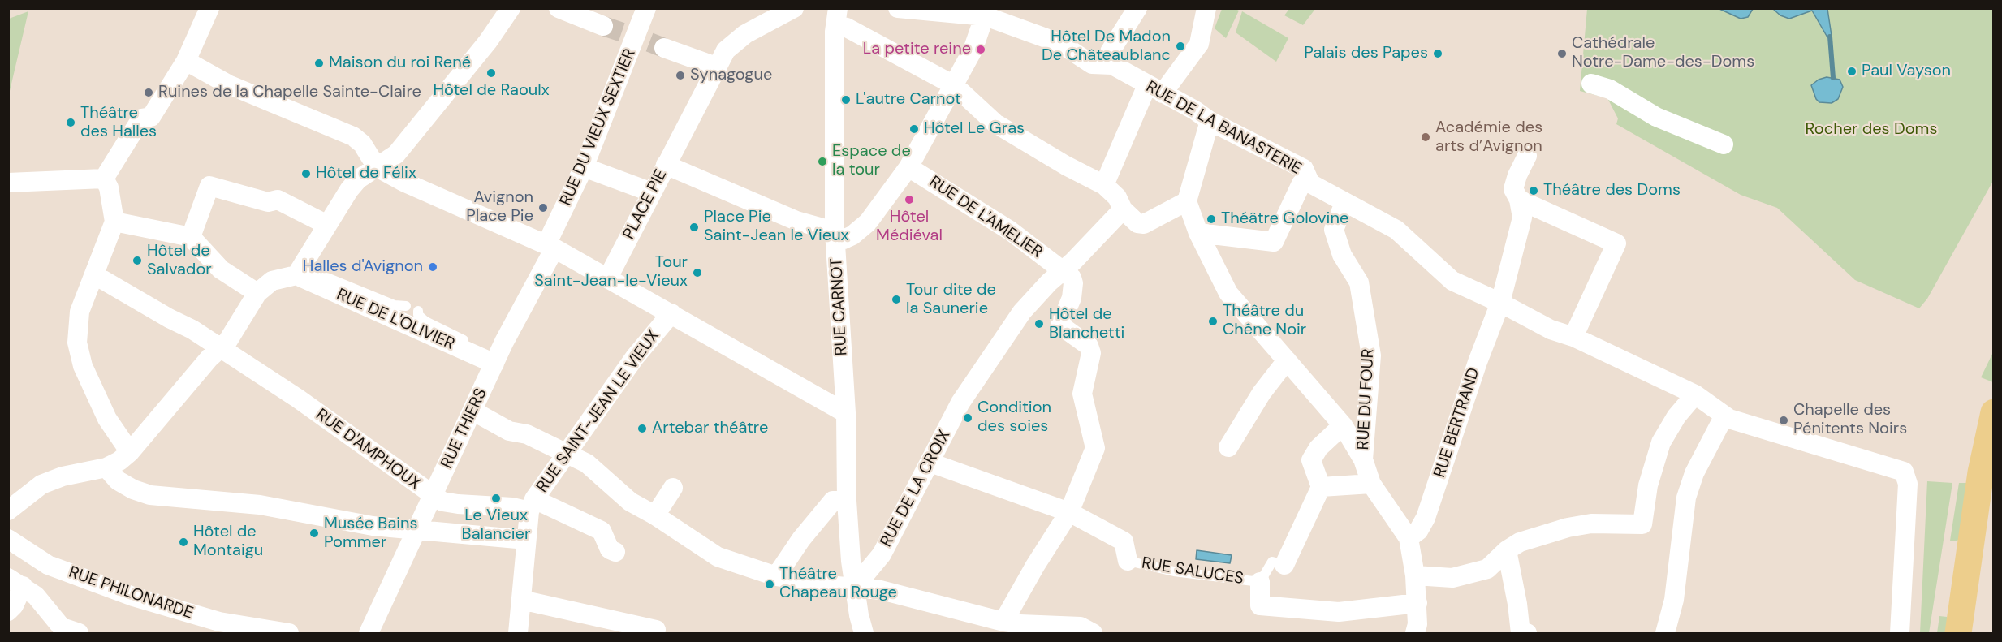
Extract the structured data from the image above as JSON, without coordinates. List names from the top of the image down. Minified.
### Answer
{"streets":{"street":["RUE DU VIEUX SEXTIER","RUE DE LA BANASTERIE","PLACE PIE","RUE DE L'AMELIER","RUE CARNOT","RUE DE L'OLIVIER","RUE DU FOUR","RUE SAINT-JEAN LE VIEUX","RUE BERTRAND","RUE THIERS","RUE D'AMPHOUX","RUE DE LA CROIX","RUE SALUCES","RUE PHILONARDE"]},"crossings":[["RUE DE LA BANASTERIE","RUE DU FOUR"],["RUE DE LA BANASTERIE","RUE BERTRAND"],["RUE DE L'AMELIER","RUE DE LA CROIX"],["RUE CARNOT","RUE DE LA CROIX"],["RUE DE L'OLIVIER","RUE THIERS"],["RUE SAINT-JEAN LE VIEUX","RUE D'AMPHOUX"],["RUE THIERS","RUE D'AMPHOUX"],["RUE DE LA CROIX","RUE SALUCES"]],"parks":["Rocher des Doms"],"places":["Hôtel De Madon De Châteaublanc","La petite reine","Palais des Papes","Cathédrale Notre-Dame-des-Doms","Maison du roi René","Paul Vayson","Hôtel de Raoulx","Synagogue","Ruines de la Chapelle Sainte-Claire","L'autre Carnot","Théâtre des Halles","Hôtel Le Gras","Académie des arts d’Avignon","Espace de la tour","Hôtel de Félix","Théâtre des Doms","Hôtel Médiéval","Avignon Place Pie","Théâtre Golovine","Place Pie Saint-Jean le Vieux","Hôtel de Salvador","Halles d'Avignon","Tour Saint-Jean-le-Vieux","Tour dite de la Saunerie","Théâtre du Chêne Noir","Hôtel de Blanchetti","Condition des soies","Chapelle des Pénitents Noirs","Artebar théâtre","Le Vieux Balancier","Musée Bains Pommer","Hôtel de Montaigu","Théâtre Chapeau Rouge"]}
